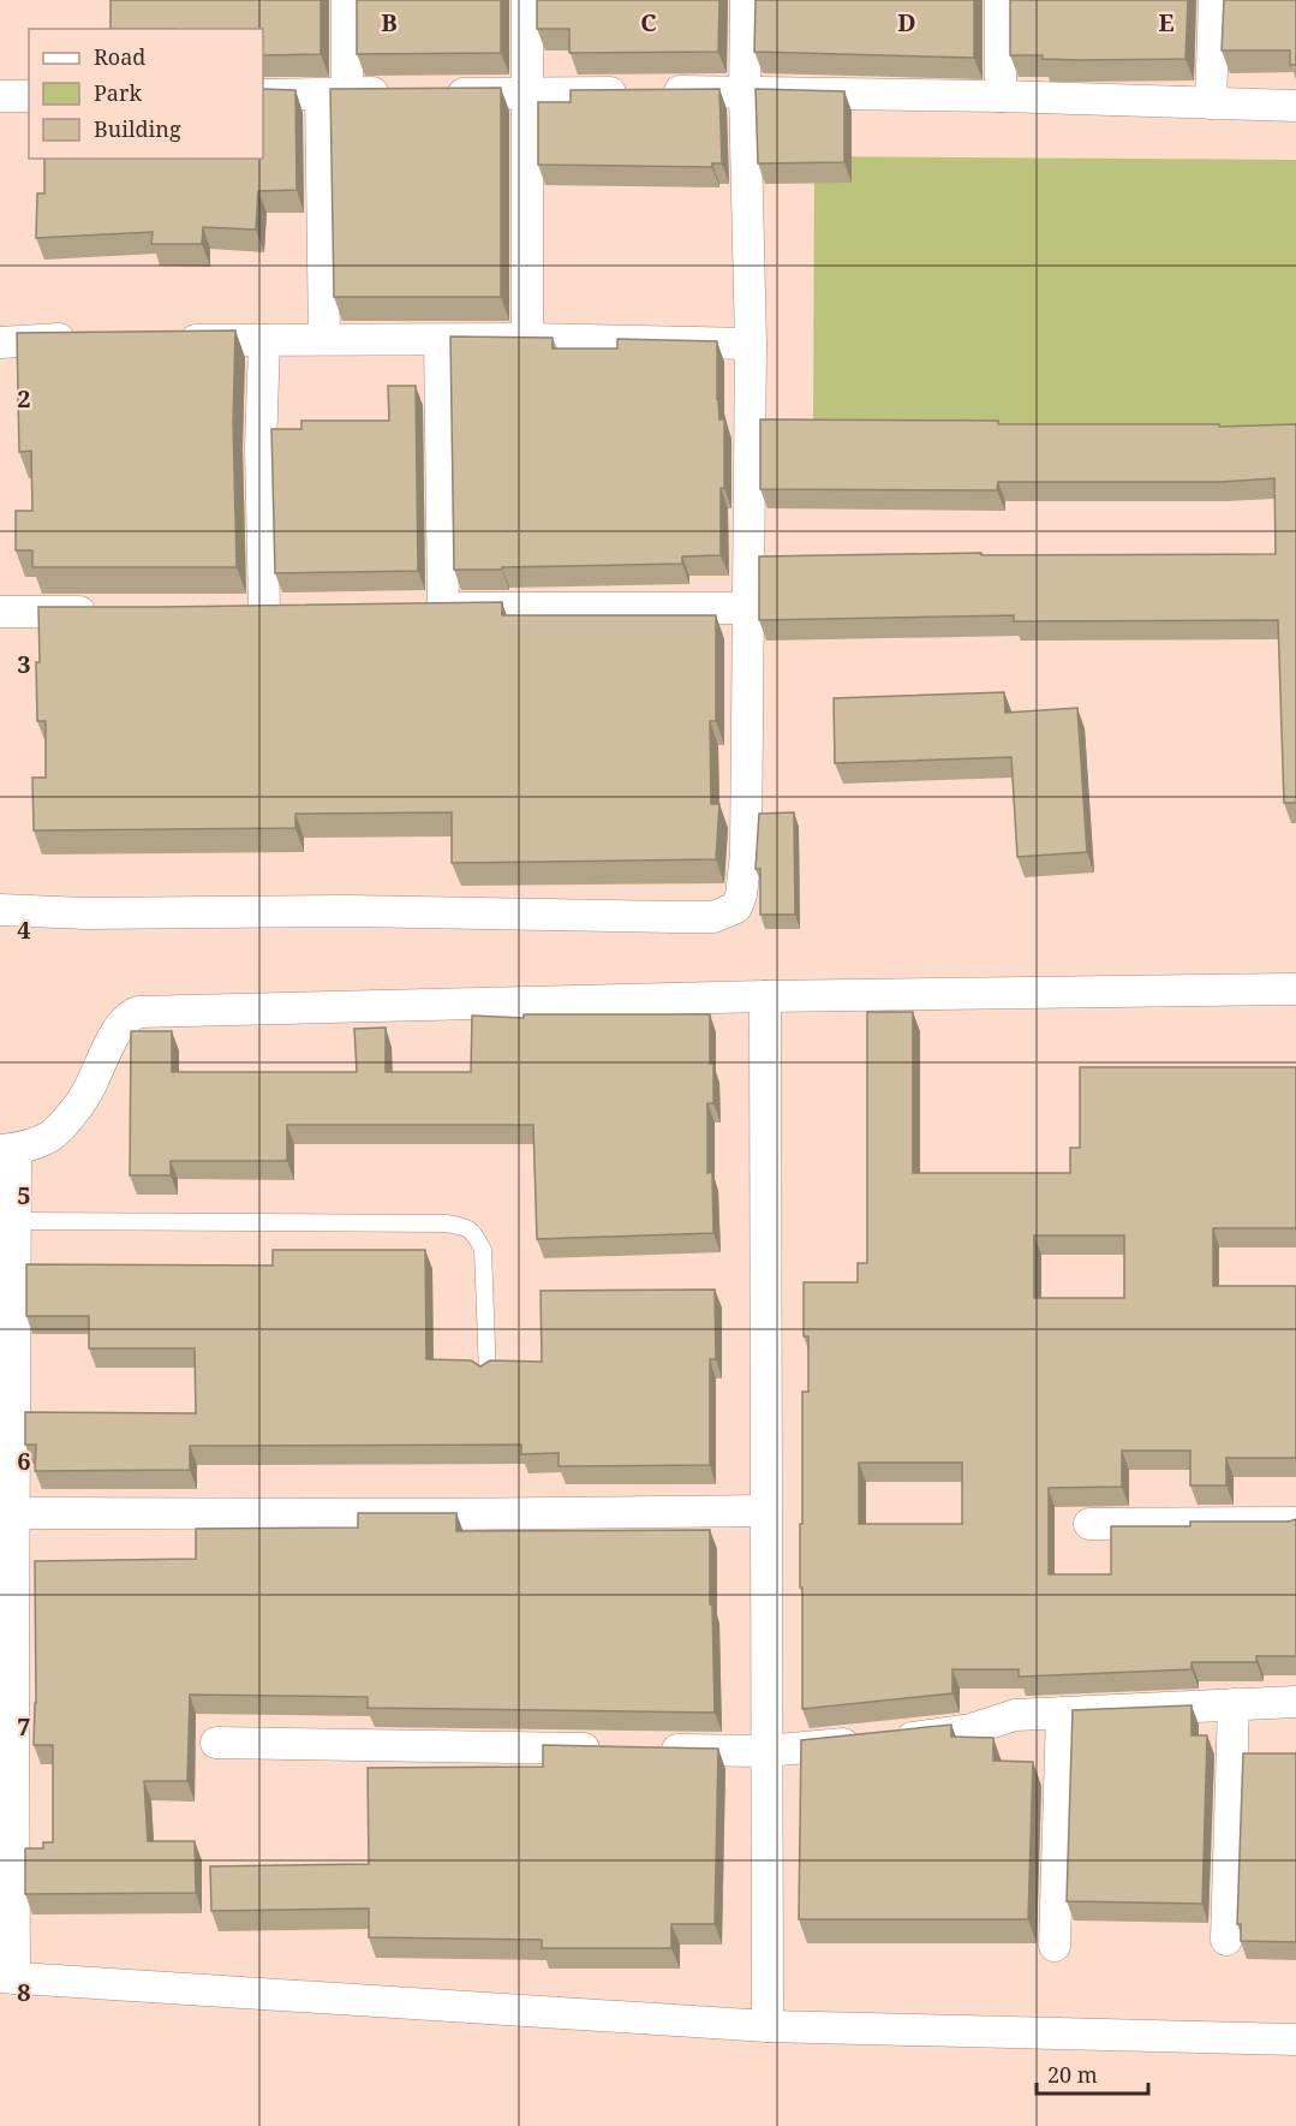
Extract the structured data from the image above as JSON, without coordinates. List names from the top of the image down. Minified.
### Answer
{"legend":["Road","Park","Building"],"scale_bar":"20 m","grid":{"columns":["B","C","D","E"],"rows":["2","3","4","5","6","7","8"]}}
